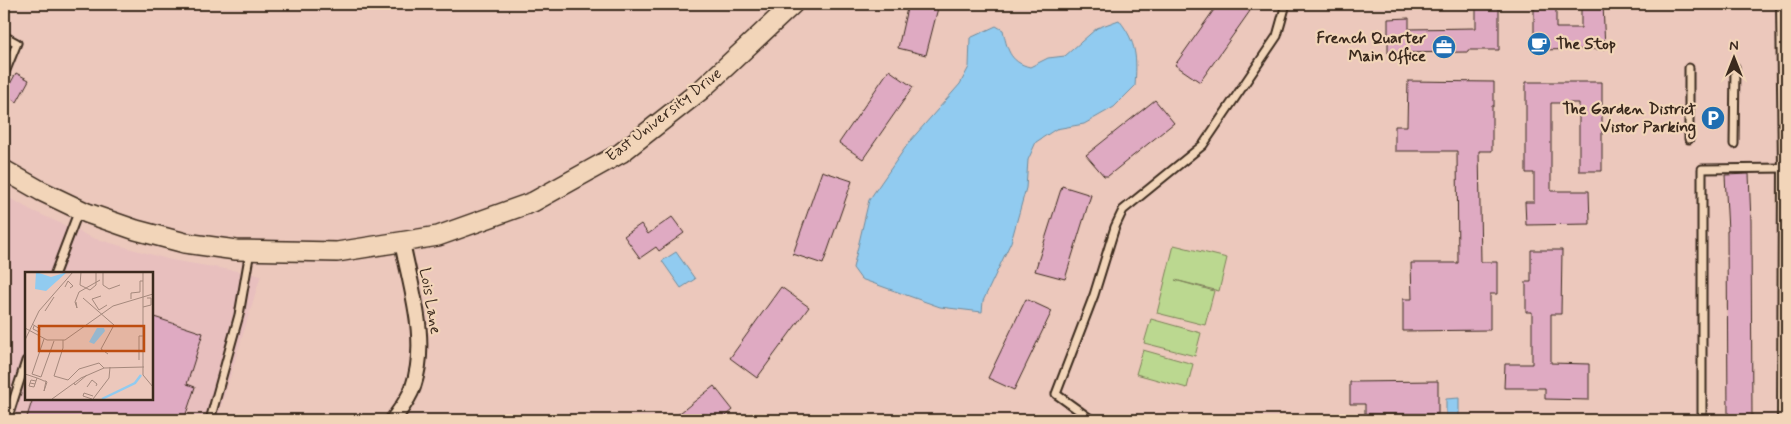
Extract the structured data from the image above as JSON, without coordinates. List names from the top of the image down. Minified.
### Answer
{"streets":{"main road":["East University Drive"],"street":["Lois Lane"]},"crossings":[["East University Drive","Lois Lane"]],"places":{"cafe":["The Stop"],"office":["French Quarter Main Office"],"parking":["The Garden District Vistor Parking"]},"north":"top"}
